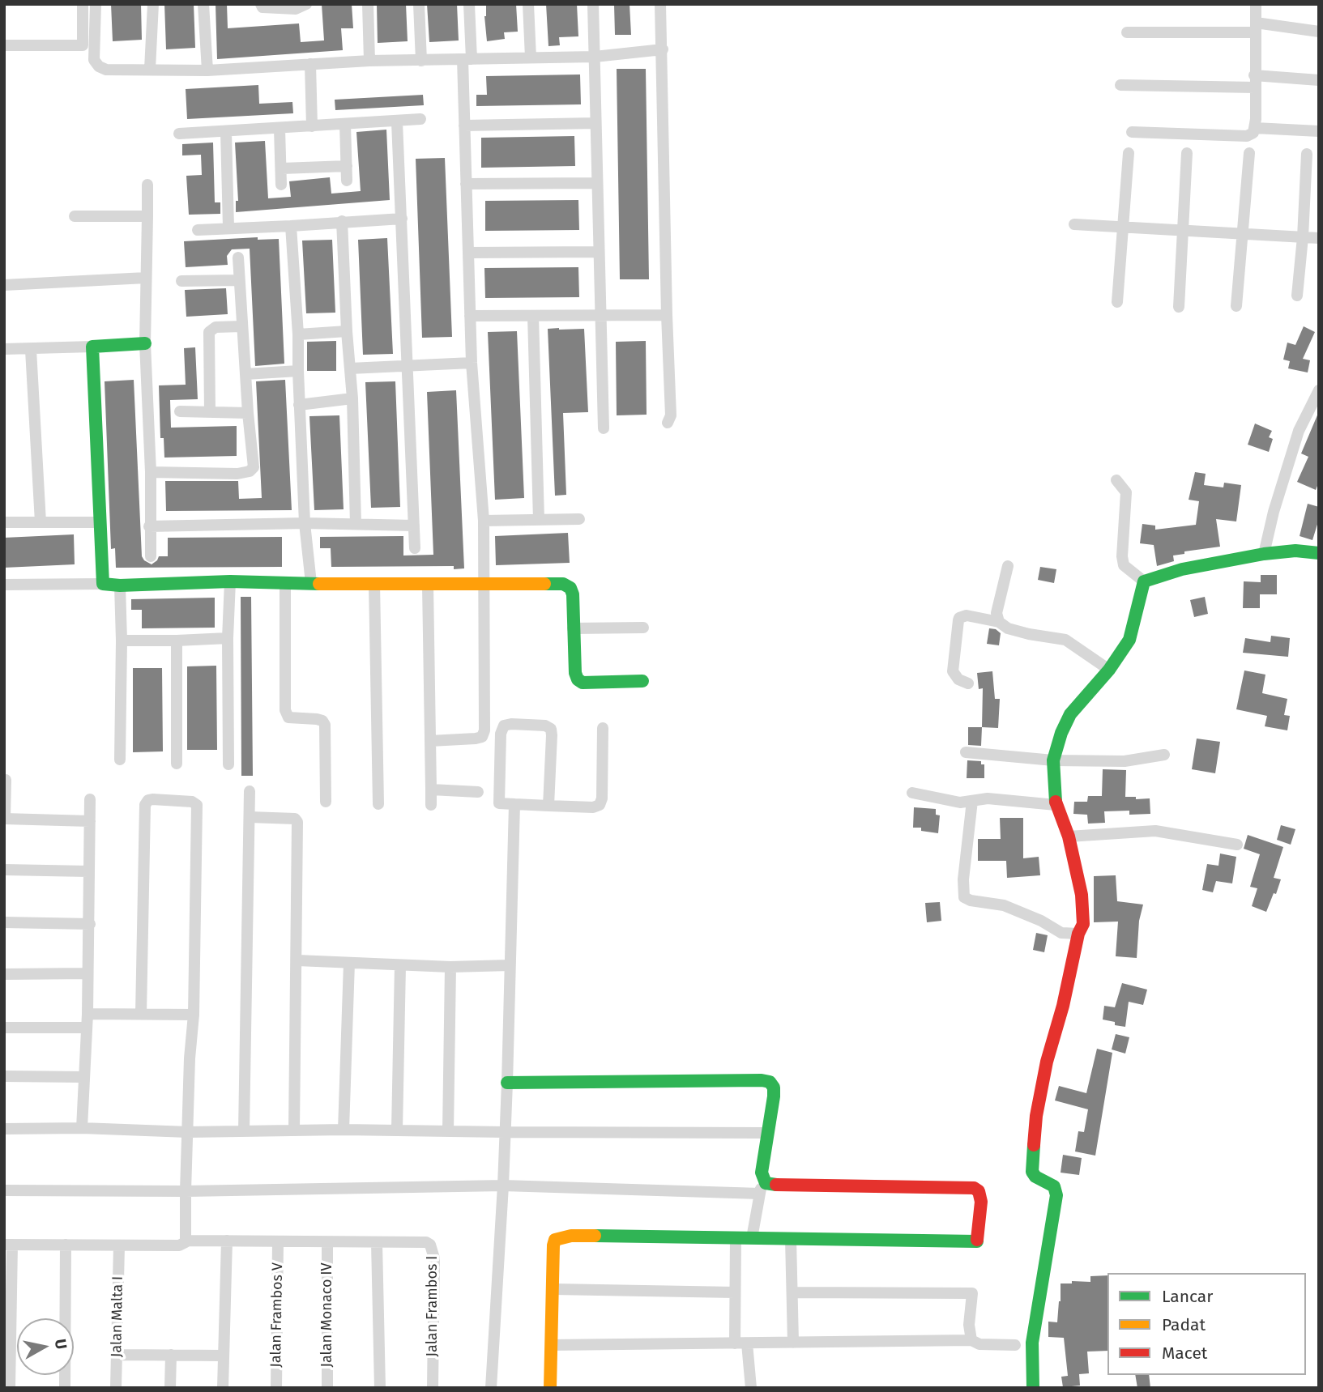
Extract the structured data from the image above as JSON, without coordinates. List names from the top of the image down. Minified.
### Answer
{"streets":{"street":["Jalan Frambos I","Jalan Frambos V","Jalan Monaco IV","Jalan Malta I"]},"crossings":[["Jalan Frambos I","Jalan Frambos V"],["Jalan Frambos I","Jalan Monaco IV"],["Jalan Frambos I","Jalan Malta I"]],"legend":["Lancar","Padat","Macet"],"north":"right"}
